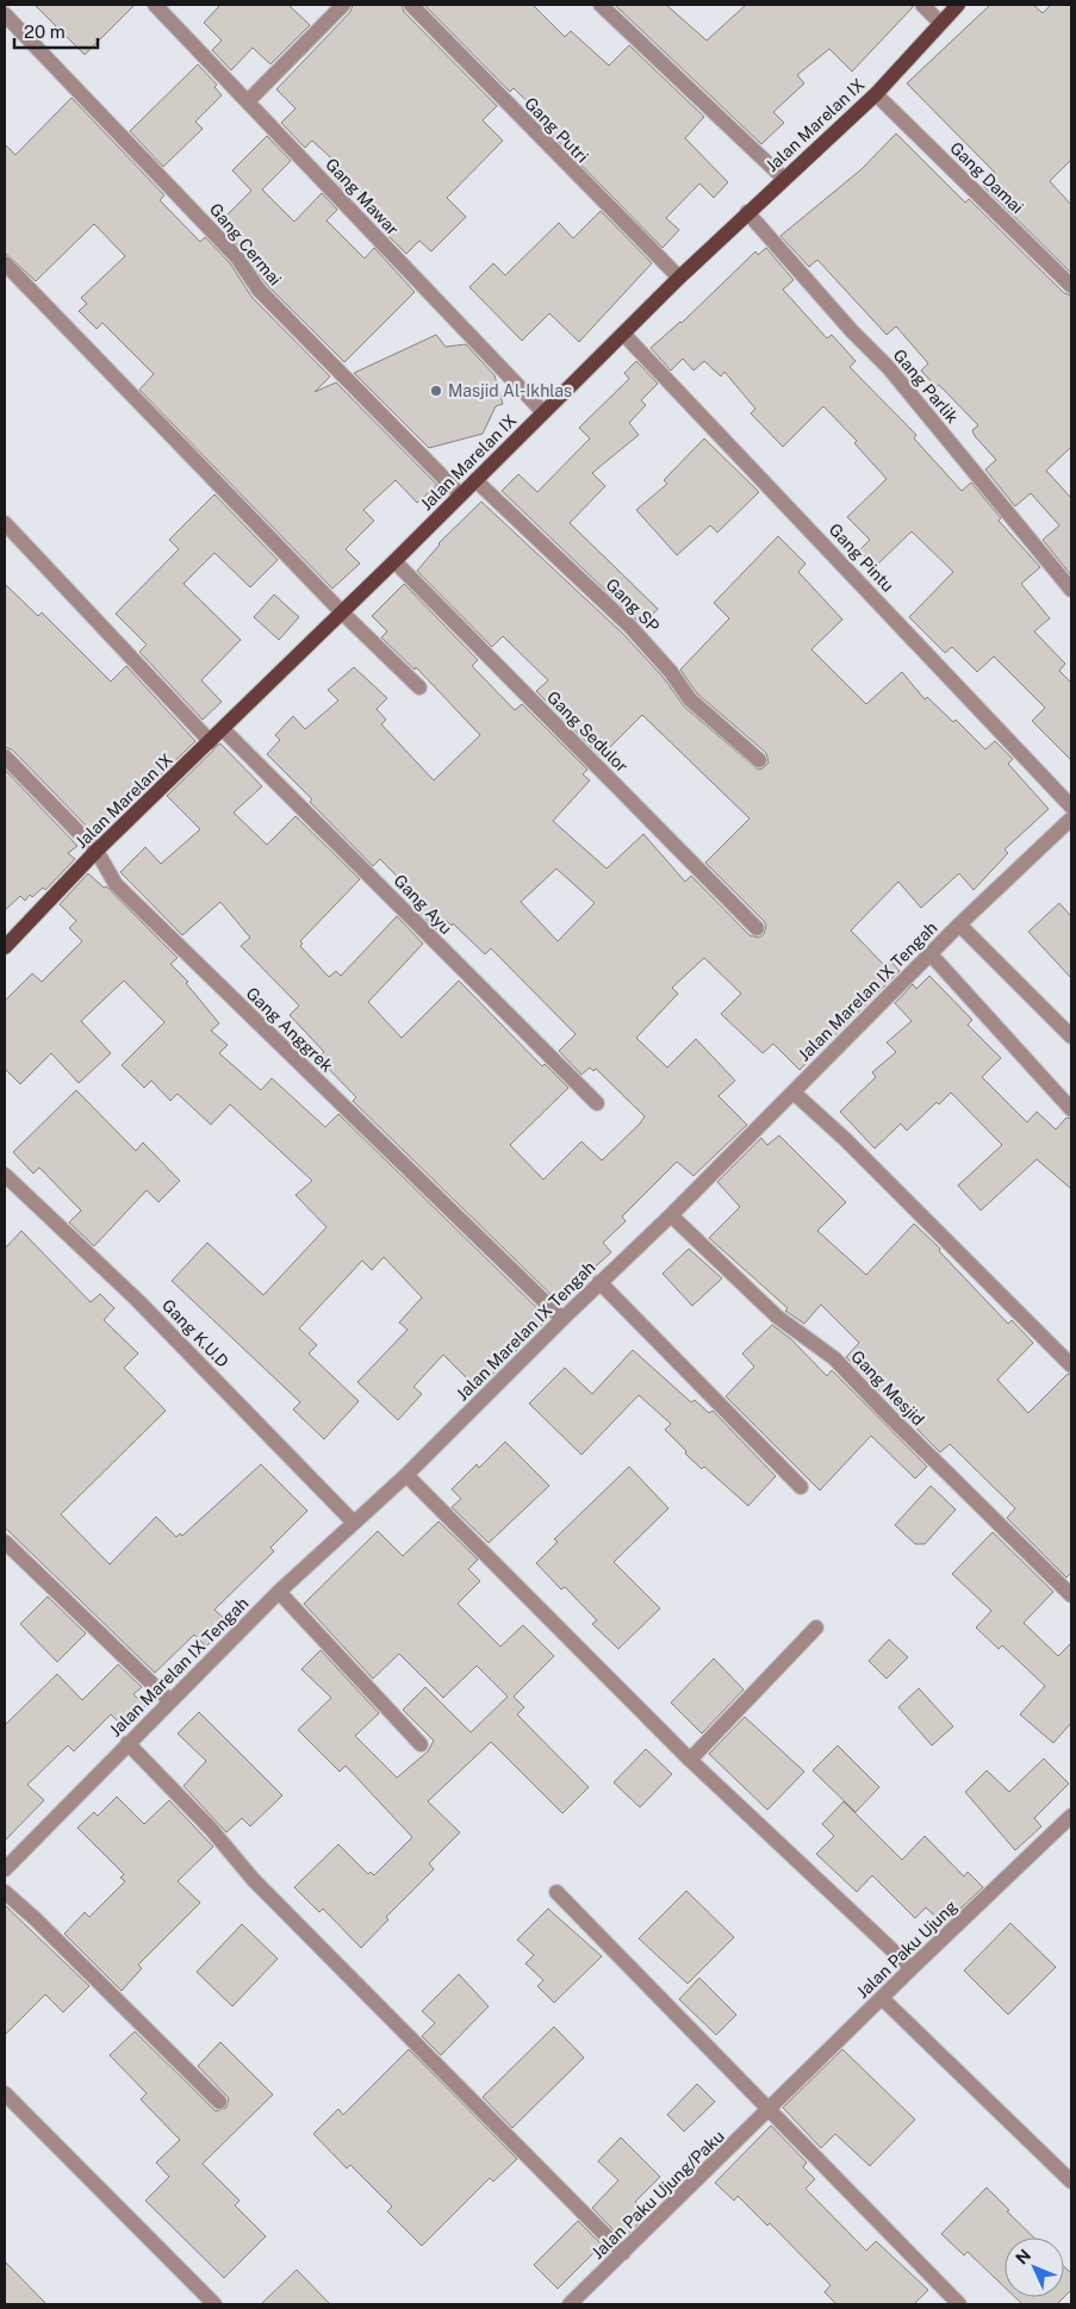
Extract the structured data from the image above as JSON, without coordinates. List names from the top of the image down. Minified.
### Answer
{"streets":{"main road":["Jalan Marelan IX"],"street":["Gang Putri","Gang Damai","Gang Mawar","Gang Cermai","Gang Parlik","Gang Pintu","Gang SP","Gang Sedulor","Gang Ayu","Jalan Marelan IX Tengah","Gang Anggrek","Gang K.U.D","Gang Mesjid","Jalan Paku Ujung","Jalan Paku Ujung/Paku"]},"crossings":[["Jalan Marelan IX","Gang Putri"],["Jalan Marelan IX","Gang Damai"],["Jalan Marelan IX","Gang Mawar"],["Jalan Marelan IX","Gang Cermai"],["Jalan Marelan IX","Gang Parlik"],["Jalan Marelan IX","Gang Pintu"],["Jalan Marelan IX","Gang SP"],["Jalan Marelan IX","Gang Sedulor"],["Jalan Marelan IX","Gang Ayu"],["Jalan Marelan IX","Gang Anggrek"],["Jalan Marelan IX Tengah","Gang Anggrek"],["Jalan Marelan IX Tengah","Gang K.U.D"],["Jalan Marelan IX Tengah","Gang Mesjid"],["Jalan Paku Ujung","Jalan Paku Ujung/Paku"]],"places":["Masjid Al-Ikhlas"],"scale_bar":"20 m","north":"top left"}
